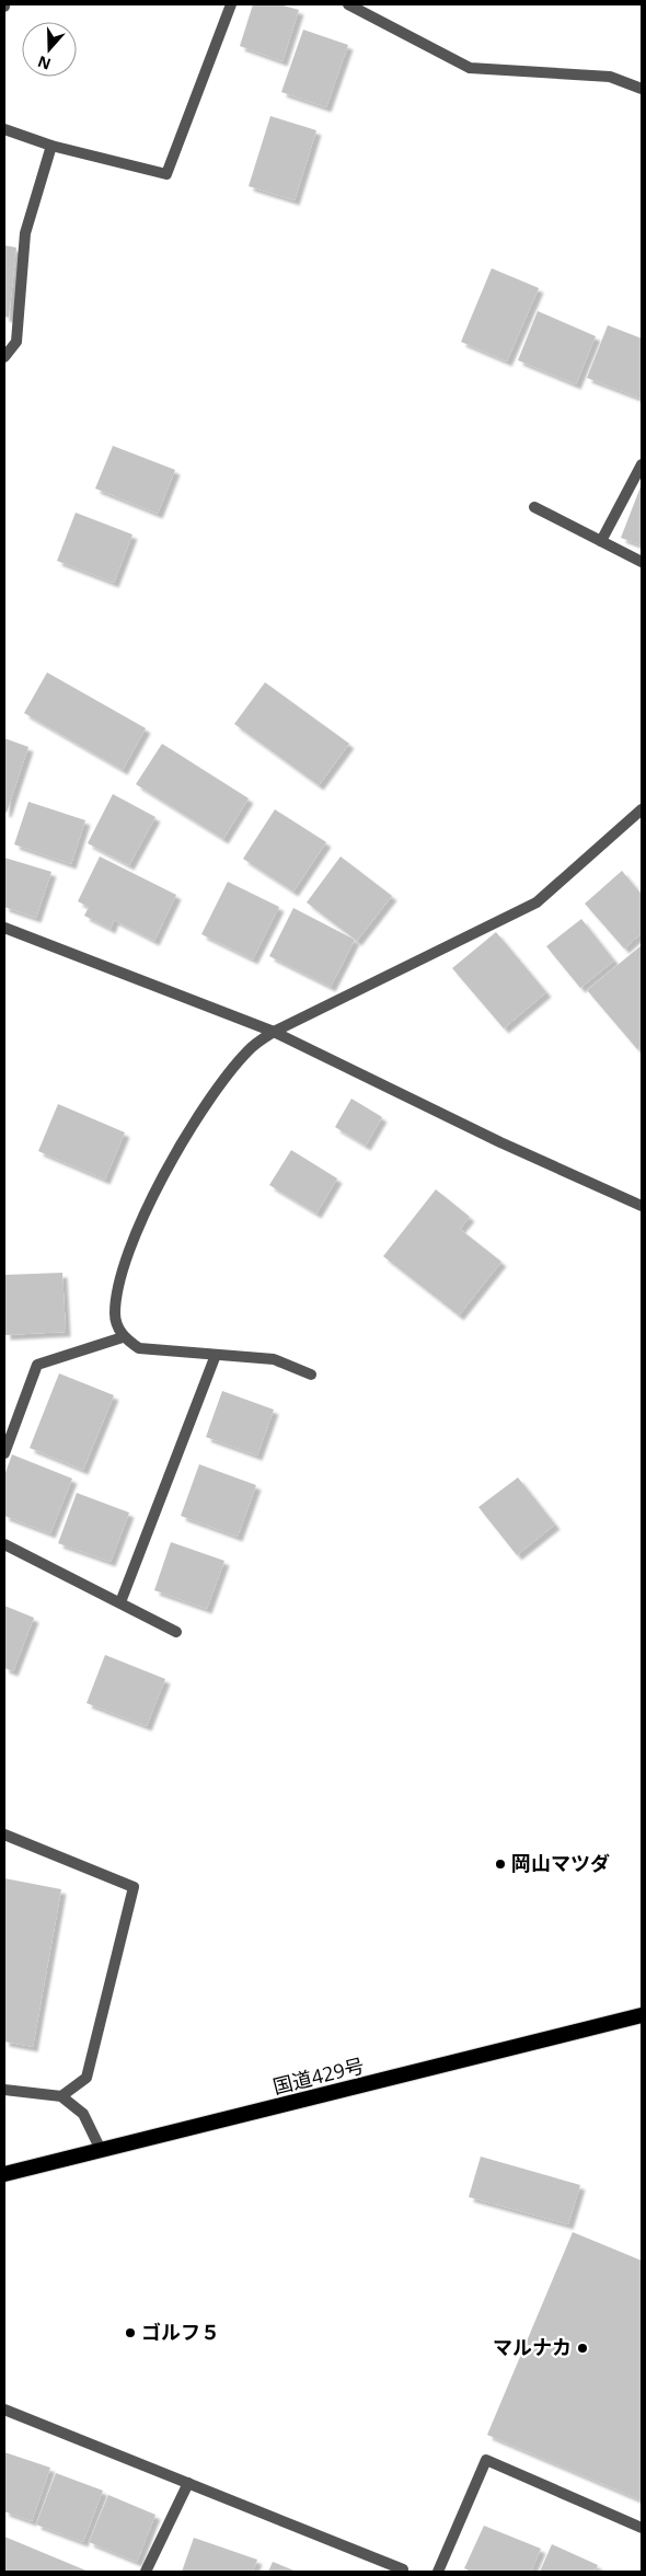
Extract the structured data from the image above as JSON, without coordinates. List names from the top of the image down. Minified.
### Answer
{"streets":{"highway":["国道429号"]},"places":["岡山マツダ","ゴルフ５","マルナカ"],"north":"bottom"}
